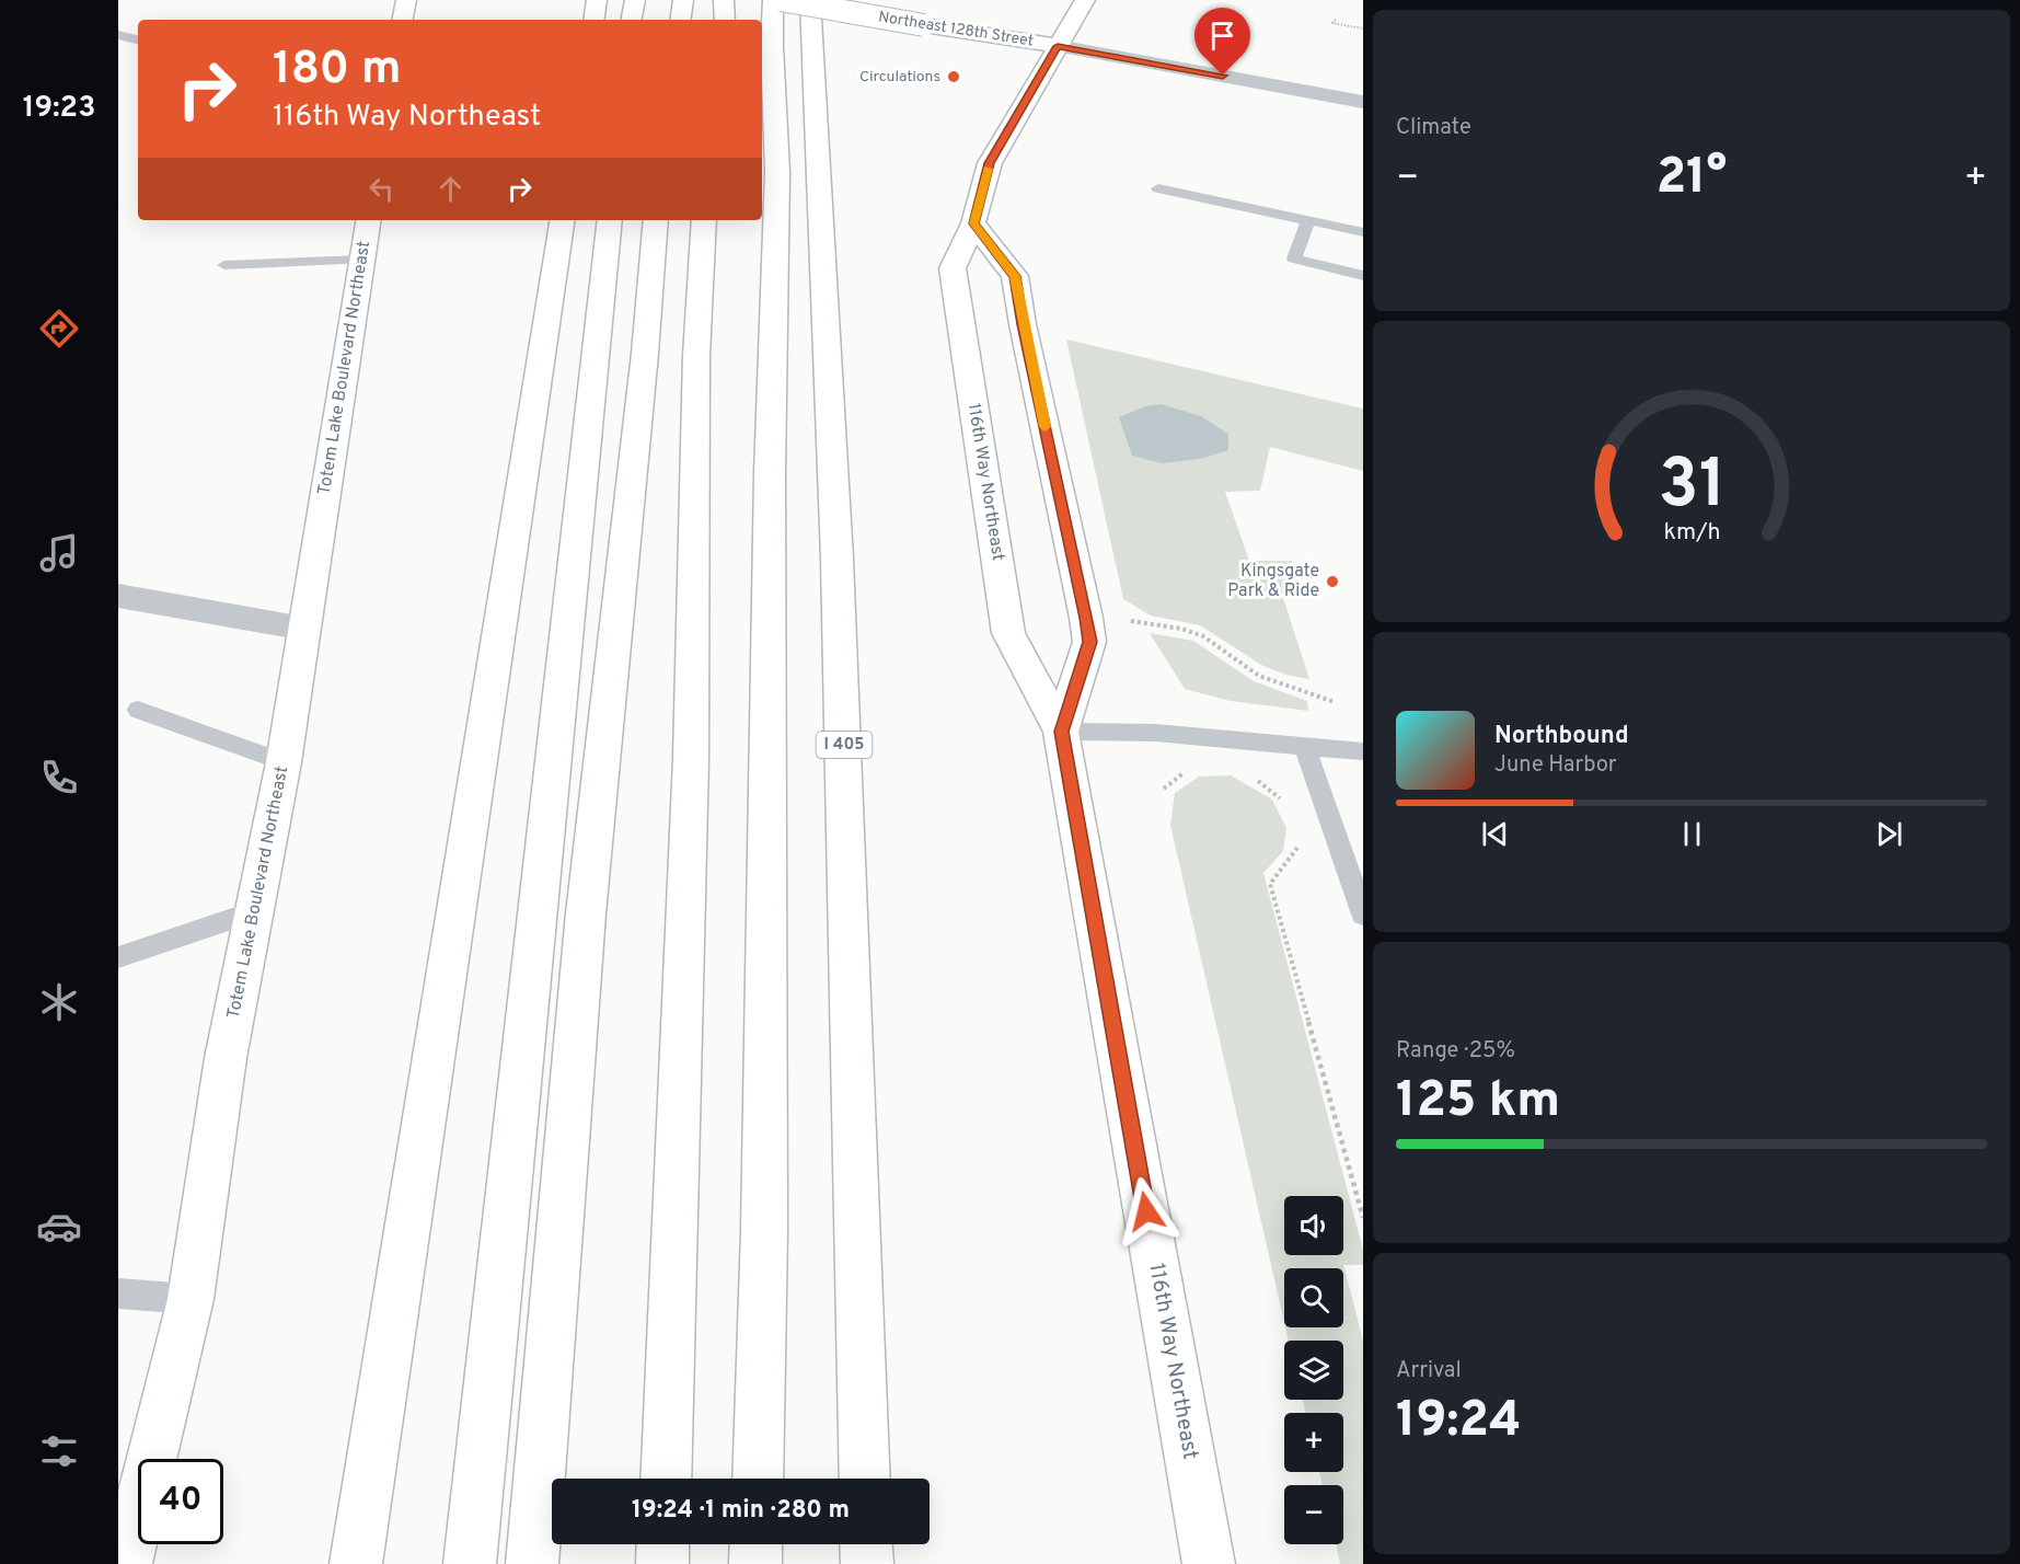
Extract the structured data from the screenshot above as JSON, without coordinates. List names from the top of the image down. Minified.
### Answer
{"streets":{"main road":["Northeast 128th Street","Totem Lake Boulevard Northeast","116th Way Northeast","I 405"]},"crossings":[["Northeast 128th Street","116th Way Northeast"]],"places":["Circulations","Kingsgate Park & Ride"],"page":{"tabs":"19:23","tile":["Climate",["Range · 25%","125 km"],["Arrival","19:24"]],"turn":["180 m","116th Way Northeast"],"heat":["−","21°","+"],"song":["Northbound","June Harbor"],"map_buttons":["+","−"],"limit":"40","trip":"19:24 · 1 min · 280 m","gauge":["31","km/h"]}}
